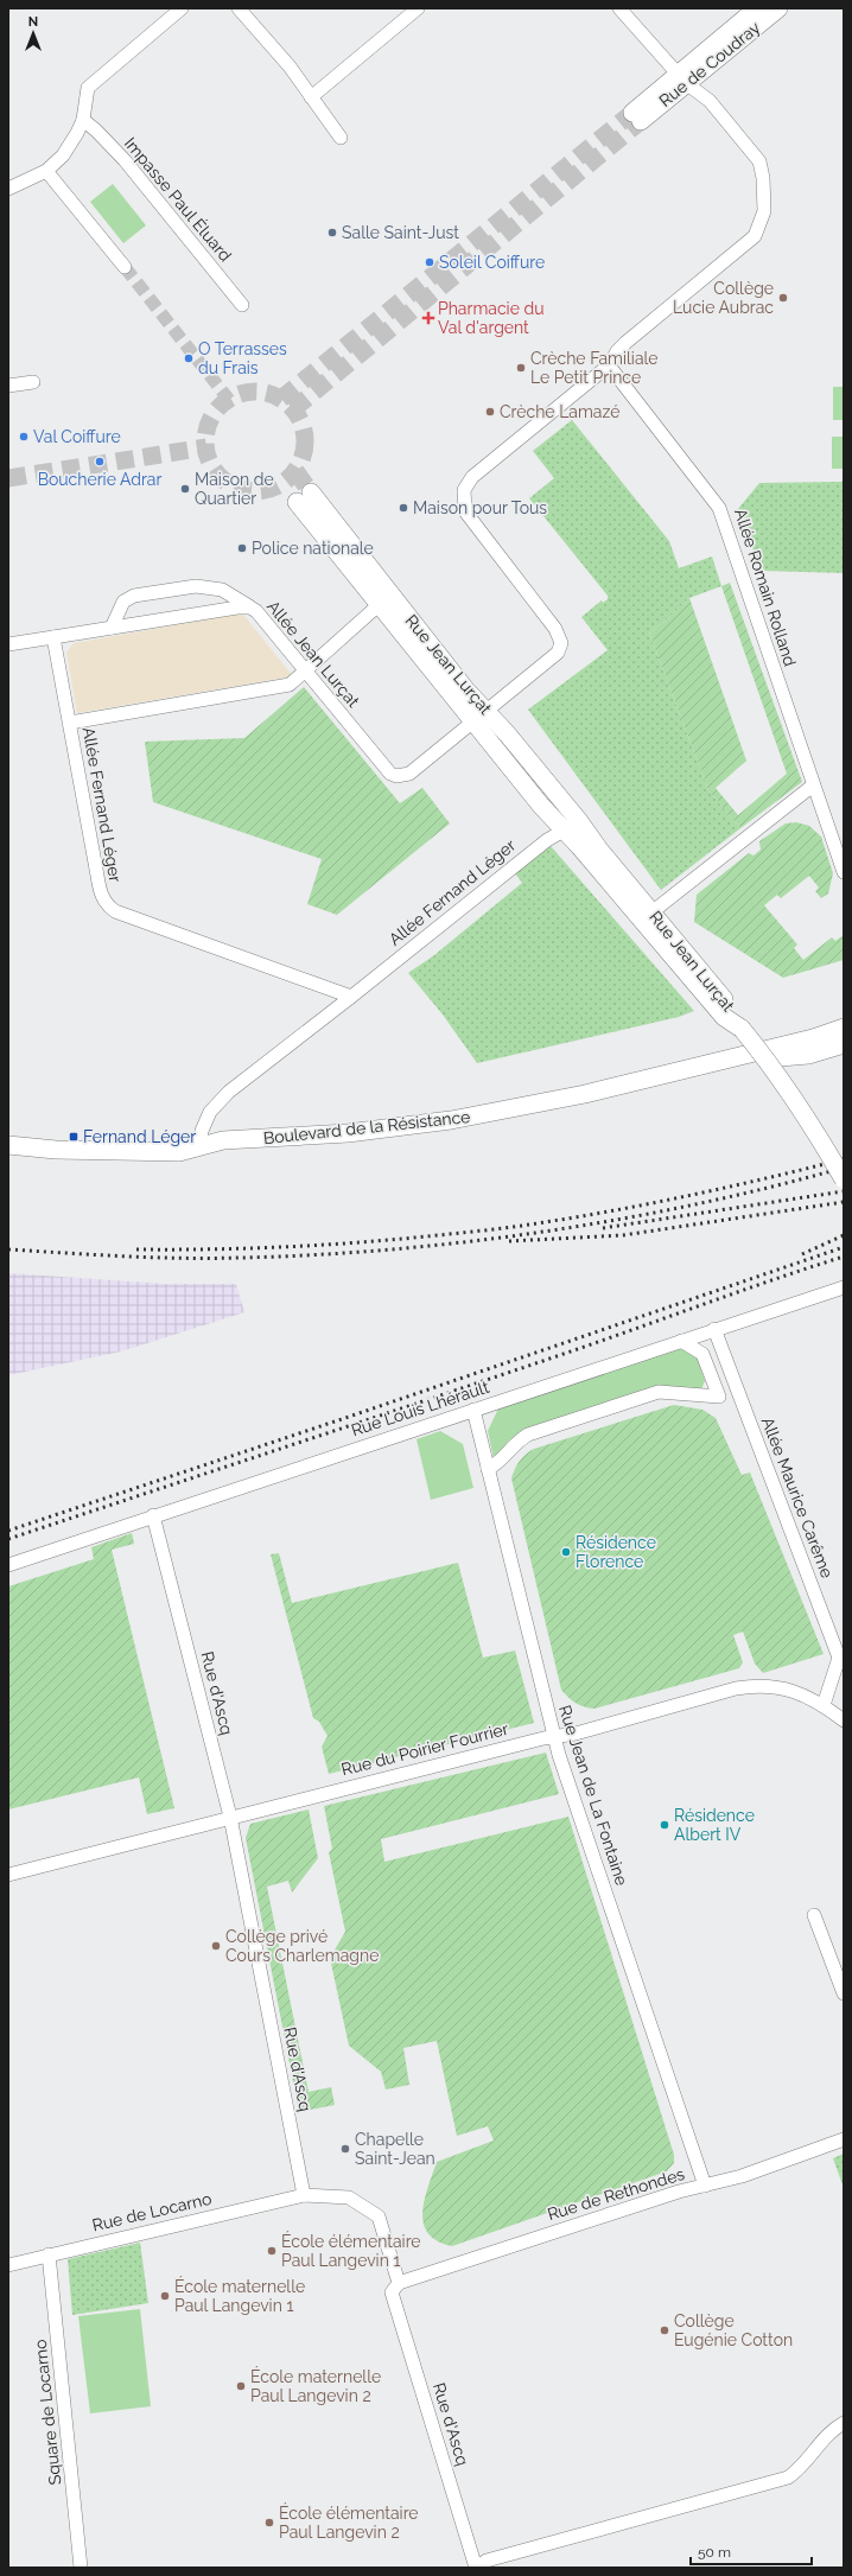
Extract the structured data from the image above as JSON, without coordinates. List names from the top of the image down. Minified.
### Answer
{"streets":{"street":["Rue de Coudray","Impasse Paul Éluard","Allée Romain Rolland","Allée Jean Lurçat","Rue Jean Lurçat","Allée Fernand Léger","Boulevard de la Résistance","Rue Louis Lhérault","Allée Maurice Carême","Rue d'Ascq","Rue du Poirier Fourrier","Rue Jean de La Fontaine","Rue de Rethondes","Rue de Locarno","Square de Locarno"]},"crossings":[["Allée Jean Lurçat","Rue Jean Lurçat"],["Allée Jean Lurçat","Allée Fernand Léger"],["Rue Jean Lurçat","Allée Fernand Léger"],["Allée Fernand Léger","Boulevard de la Résistance"],["Rue Louis Lhérault","Allée Maurice Carême"],["Rue Louis Lhérault","Rue d'Ascq"],["Rue Louis Lhérault","Rue Jean de La Fontaine"],["Allée Maurice Carême","Rue du Poirier Fourrier"],["Rue d'Ascq","Rue du Poirier Fourrier"],["Rue d'Ascq","Rue de Rethondes"],["Rue d'Ascq","Rue de Locarno"],["Rue du Poirier Fourrier","Rue Jean de La Fontaine"],["Rue Jean de La Fontaine","Rue de Rethondes"],["Rue de Locarno","Square de Locarno"]],"places":{"other":["Salle Saint-Just","Soleil Coiffure","Collège Lucie Aubrac","O Terrasses du Frais","Crèche Familiale Le Petit Prince","Crèche Lamazé","Val Coiffure","Boucherie Adrar","Maison de Quartier","Maison pour Tous","Police nationale","Résidence Florence","Résidence Albert IV","Collège privé Cours Charlemagne","Chapelle Saint-Jean","École élémentaire Paul Langevin 1","École maternelle Paul Langevin 1","Collège Eugénie Cotton","École maternelle Paul Langevin 2","École élémentaire Paul Langevin 2"],"health":["Pharmacie du Val d'argent"],"transit":["Fernand Léger"]},"scale_bar":"50 m","north":"top"}
